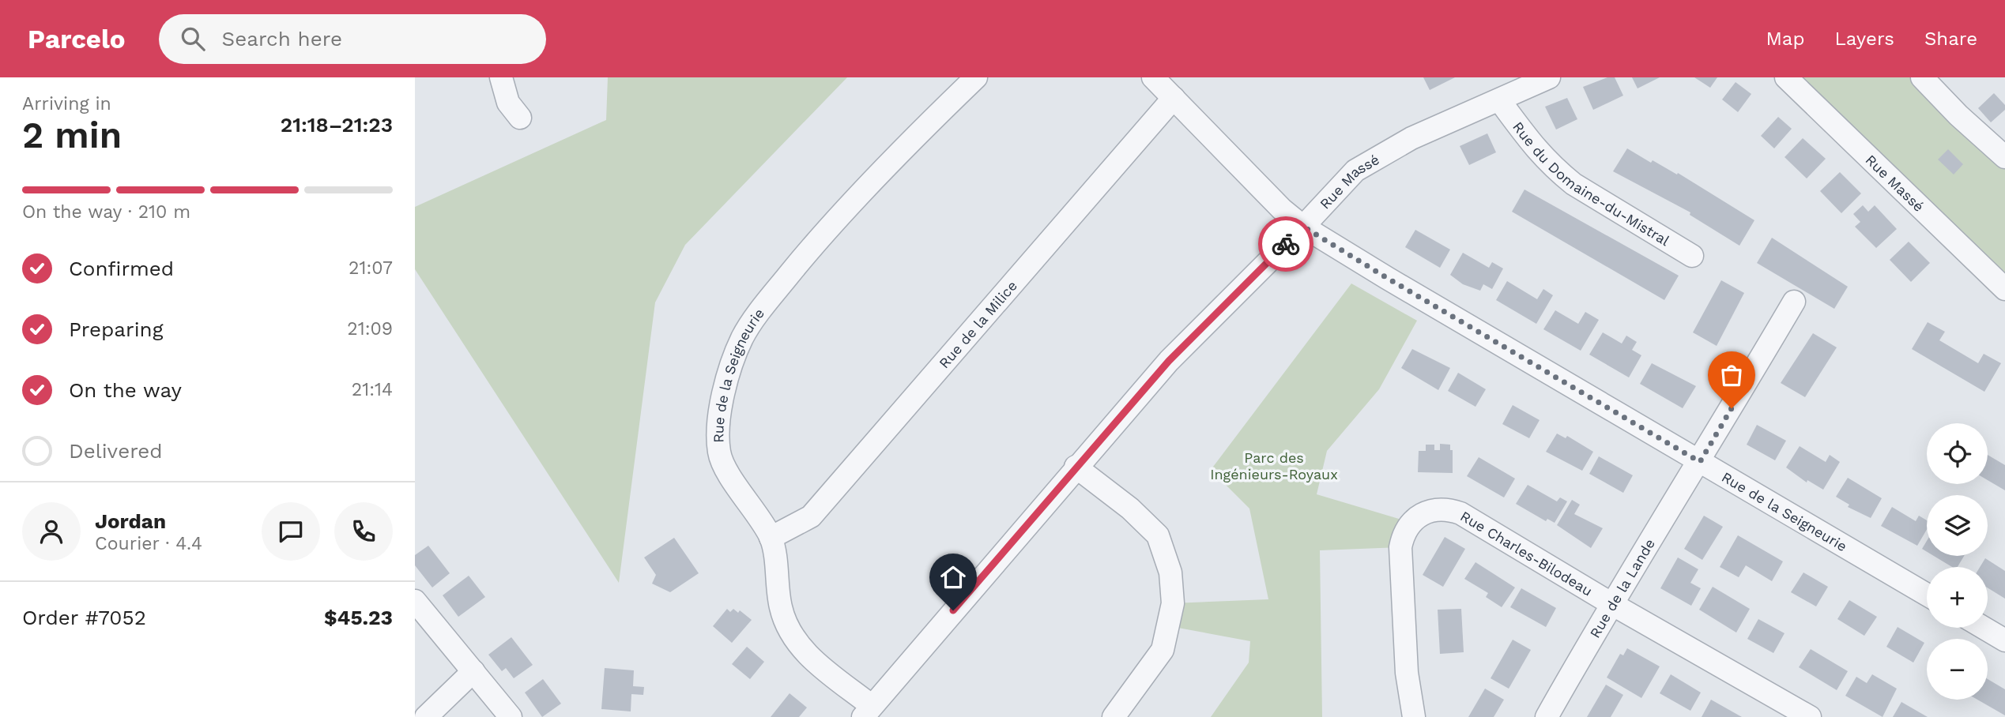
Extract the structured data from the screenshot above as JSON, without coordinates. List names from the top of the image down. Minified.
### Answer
{"streets":{"street":["Rue du Domaine-du-Mistral","Rue Massé","Rue de la Milice","Rue de la Seigneurie","Rue Charles-Bilodeau","Rue de la Lande"]},"crossings":[["Rue du Domaine-du-Mistral","Rue Massé"],["Rue Massé","Rue de la Seigneurie"],["Rue de la Milice","Rue de la Seigneurie"],["Rue de la Seigneurie","Rue de la Lande"],["Rue Charles-Bilodeau","Rue de la Lande"]],"parks":["Parc des Ingénieurs-Royaux"],"page":{"header":"Parcelo","search":"Search here","nav":["Map","Layers","Share"],"heading":["2 min","Arriving in","21:18–21:23"],"panel":["Jordan","Courier · 4.4","Order #7052","$45.23"],"bar":"On the way · 210 m","list":[["Confirmed","21:07"],["Preparing","21:09"],["On the way","21:14"],"Delivered"],"map_buttons":["+","−"]}}
